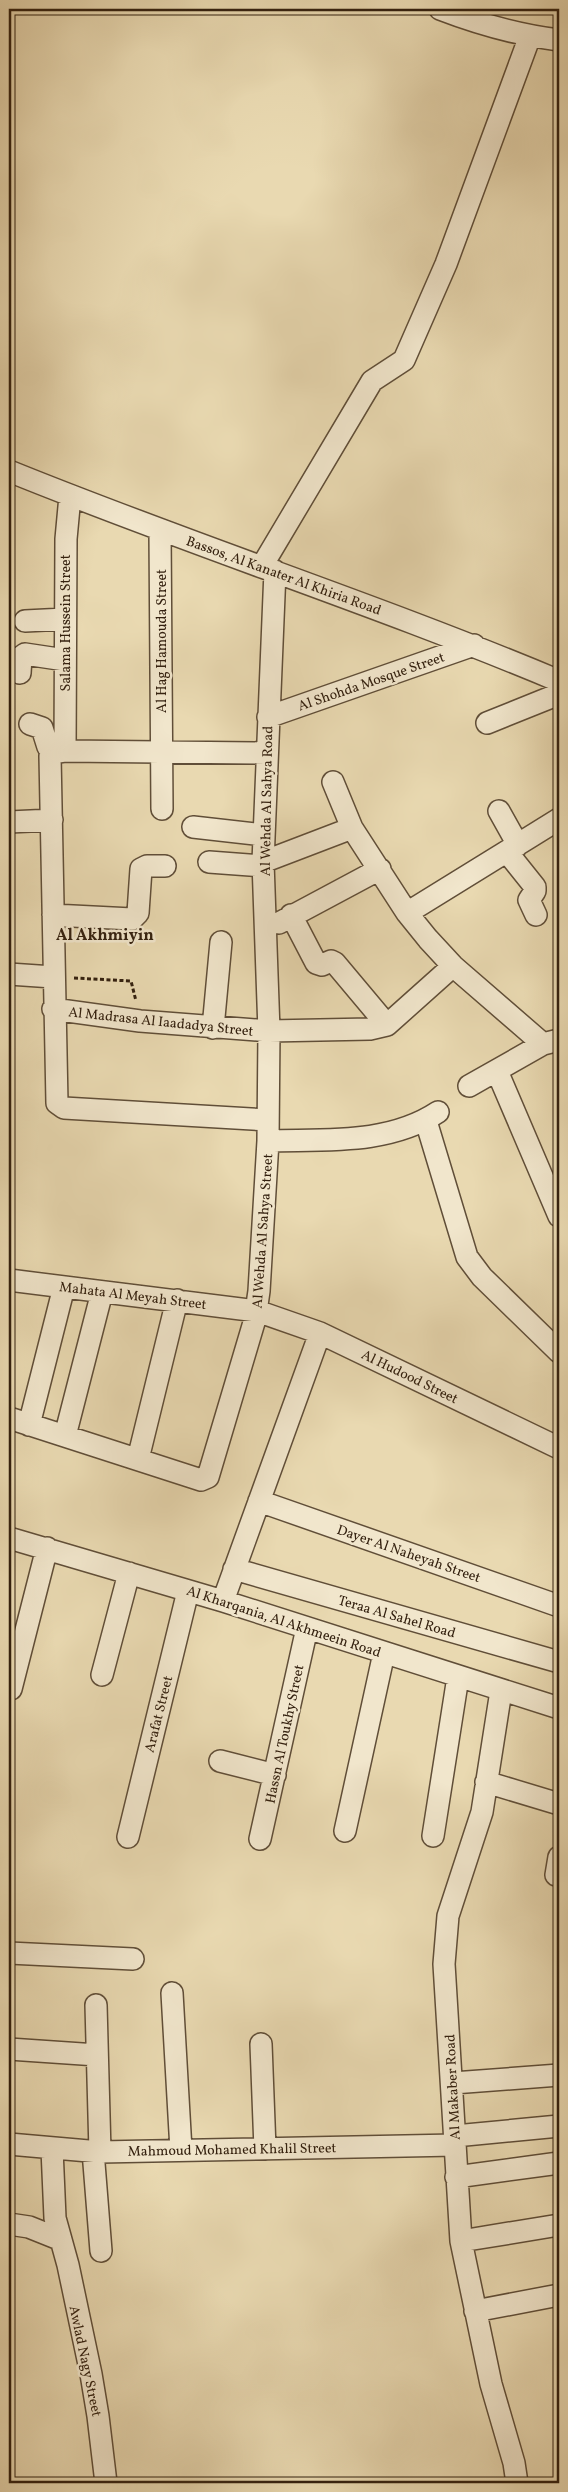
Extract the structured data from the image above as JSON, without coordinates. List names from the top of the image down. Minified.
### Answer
{"streets":{"street":["Bassos, Al Kanater Al Khiria Road","Salama Hussein Street","Al Hag Hamouda Street","Al Shohda Mosque Street","Al Wehda Al Sahya Road","Al Madrasa Al Iaadadya Street","Al Wehda Al Sahya Street","Mahata Al Meyah Street","Al Hudood Street","Dayer Al Naheyah Street","Teraa Al Sahel Road","Al Kharqania, Al Akhmeein Road","Arafat Street","Hassn Al Toukhy Street","Al Makaber Road","Mahmoud Mohamed Khalil Street","Awlad Nagy Street"]},"crossings":[["Bassos, Al Kanater Al Khiria Road","Salama Hussein Street"],["Bassos, Al Kanater Al Khiria Road","Al Hag Hamouda Street"],["Bassos, Al Kanater Al Khiria Road","Al Shohda Mosque Street"],["Bassos, Al Kanater Al Khiria Road","Al Wehda Al Sahya Road"],["Salama Hussein Street","Al Madrasa Al Iaadadya Street"],["Salama Hussein Street","Al Wehda Al Sahya Street"],["Al Shohda Mosque Street","Al Wehda Al Sahya Road"],["Al Wehda Al Sahya Road","Al Madrasa Al Iaadadya Street"],["Al Wehda Al Sahya Road","Al Wehda Al Sahya Street"],["Al Madrasa Al Iaadadya Street","Al Wehda Al Sahya Street"],["Al Wehda Al Sahya Street","Mahata Al Meyah Street"],["Al Wehda Al Sahya Street","Al Hudood Street"],["Mahata Al Meyah Street","Al Hudood Street"],["Al Kharqania, Al Akhmeein Road","Arafat Street"],["Al Kharqania, Al Akhmeein Road","Hassn Al Toukhy Street"],["Al Kharqania, Al Akhmeein Road","Al Makaber Road"],["Al Makaber Road","Mahmoud Mohamed Khalil Street"],["Mahmoud Mohamed Khalil Street","Awlad Nagy Street"]],"districts":["Al Akhmiyin"]}
